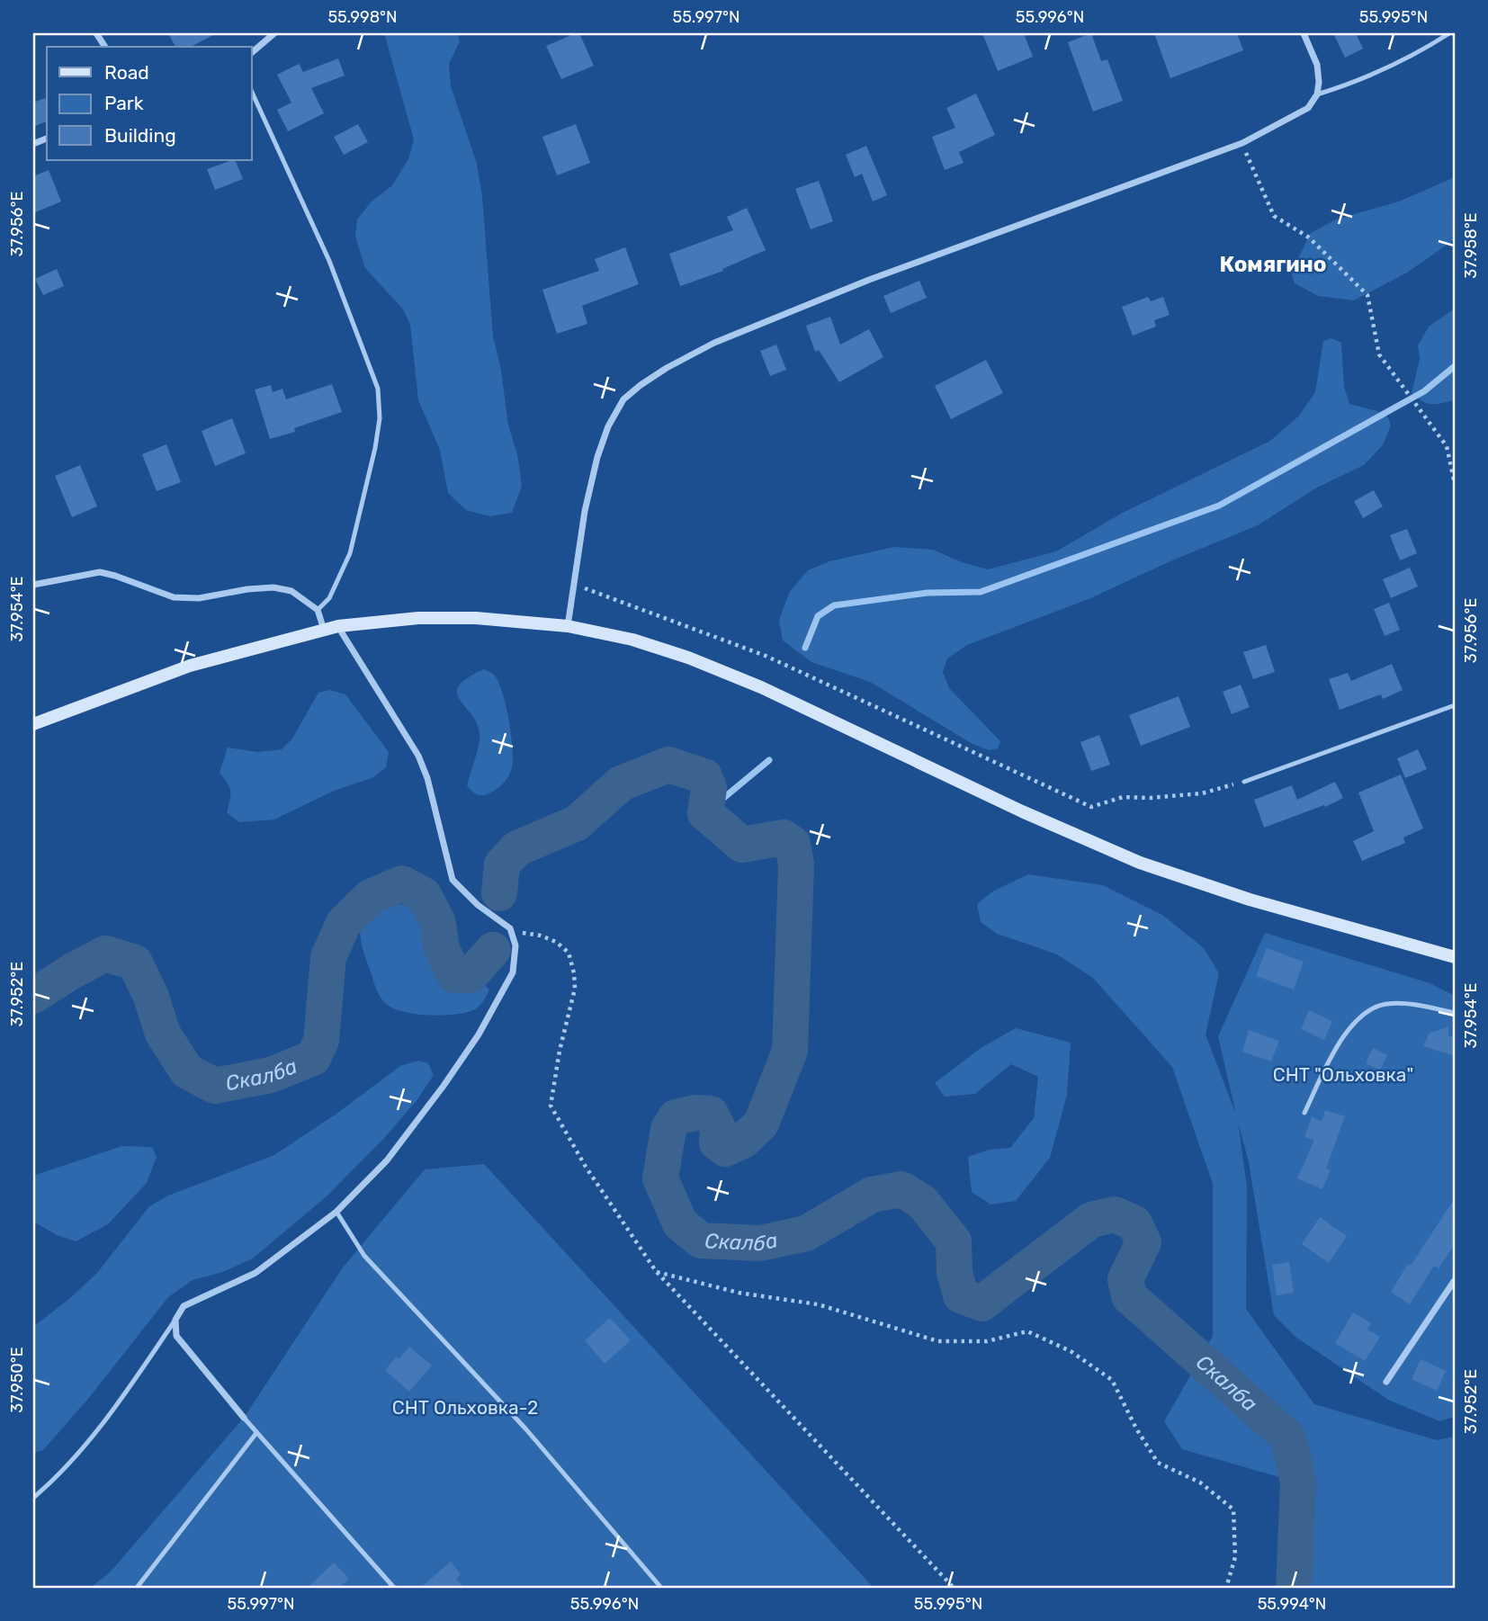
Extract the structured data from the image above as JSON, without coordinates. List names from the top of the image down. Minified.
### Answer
{"districts":["Комягино"],"water":["Скалба"],"parks":["СНТ \"Ольховка\"","СНТ Ольховка-2"],"legend":["Road","Park","Building"],"coordinates":["55.998°N","55.997°N","55.996°N","55.995°N","37.956°E","37.958°E","37.954°E","37.952°E","37.950°E","55.994°N"]}
